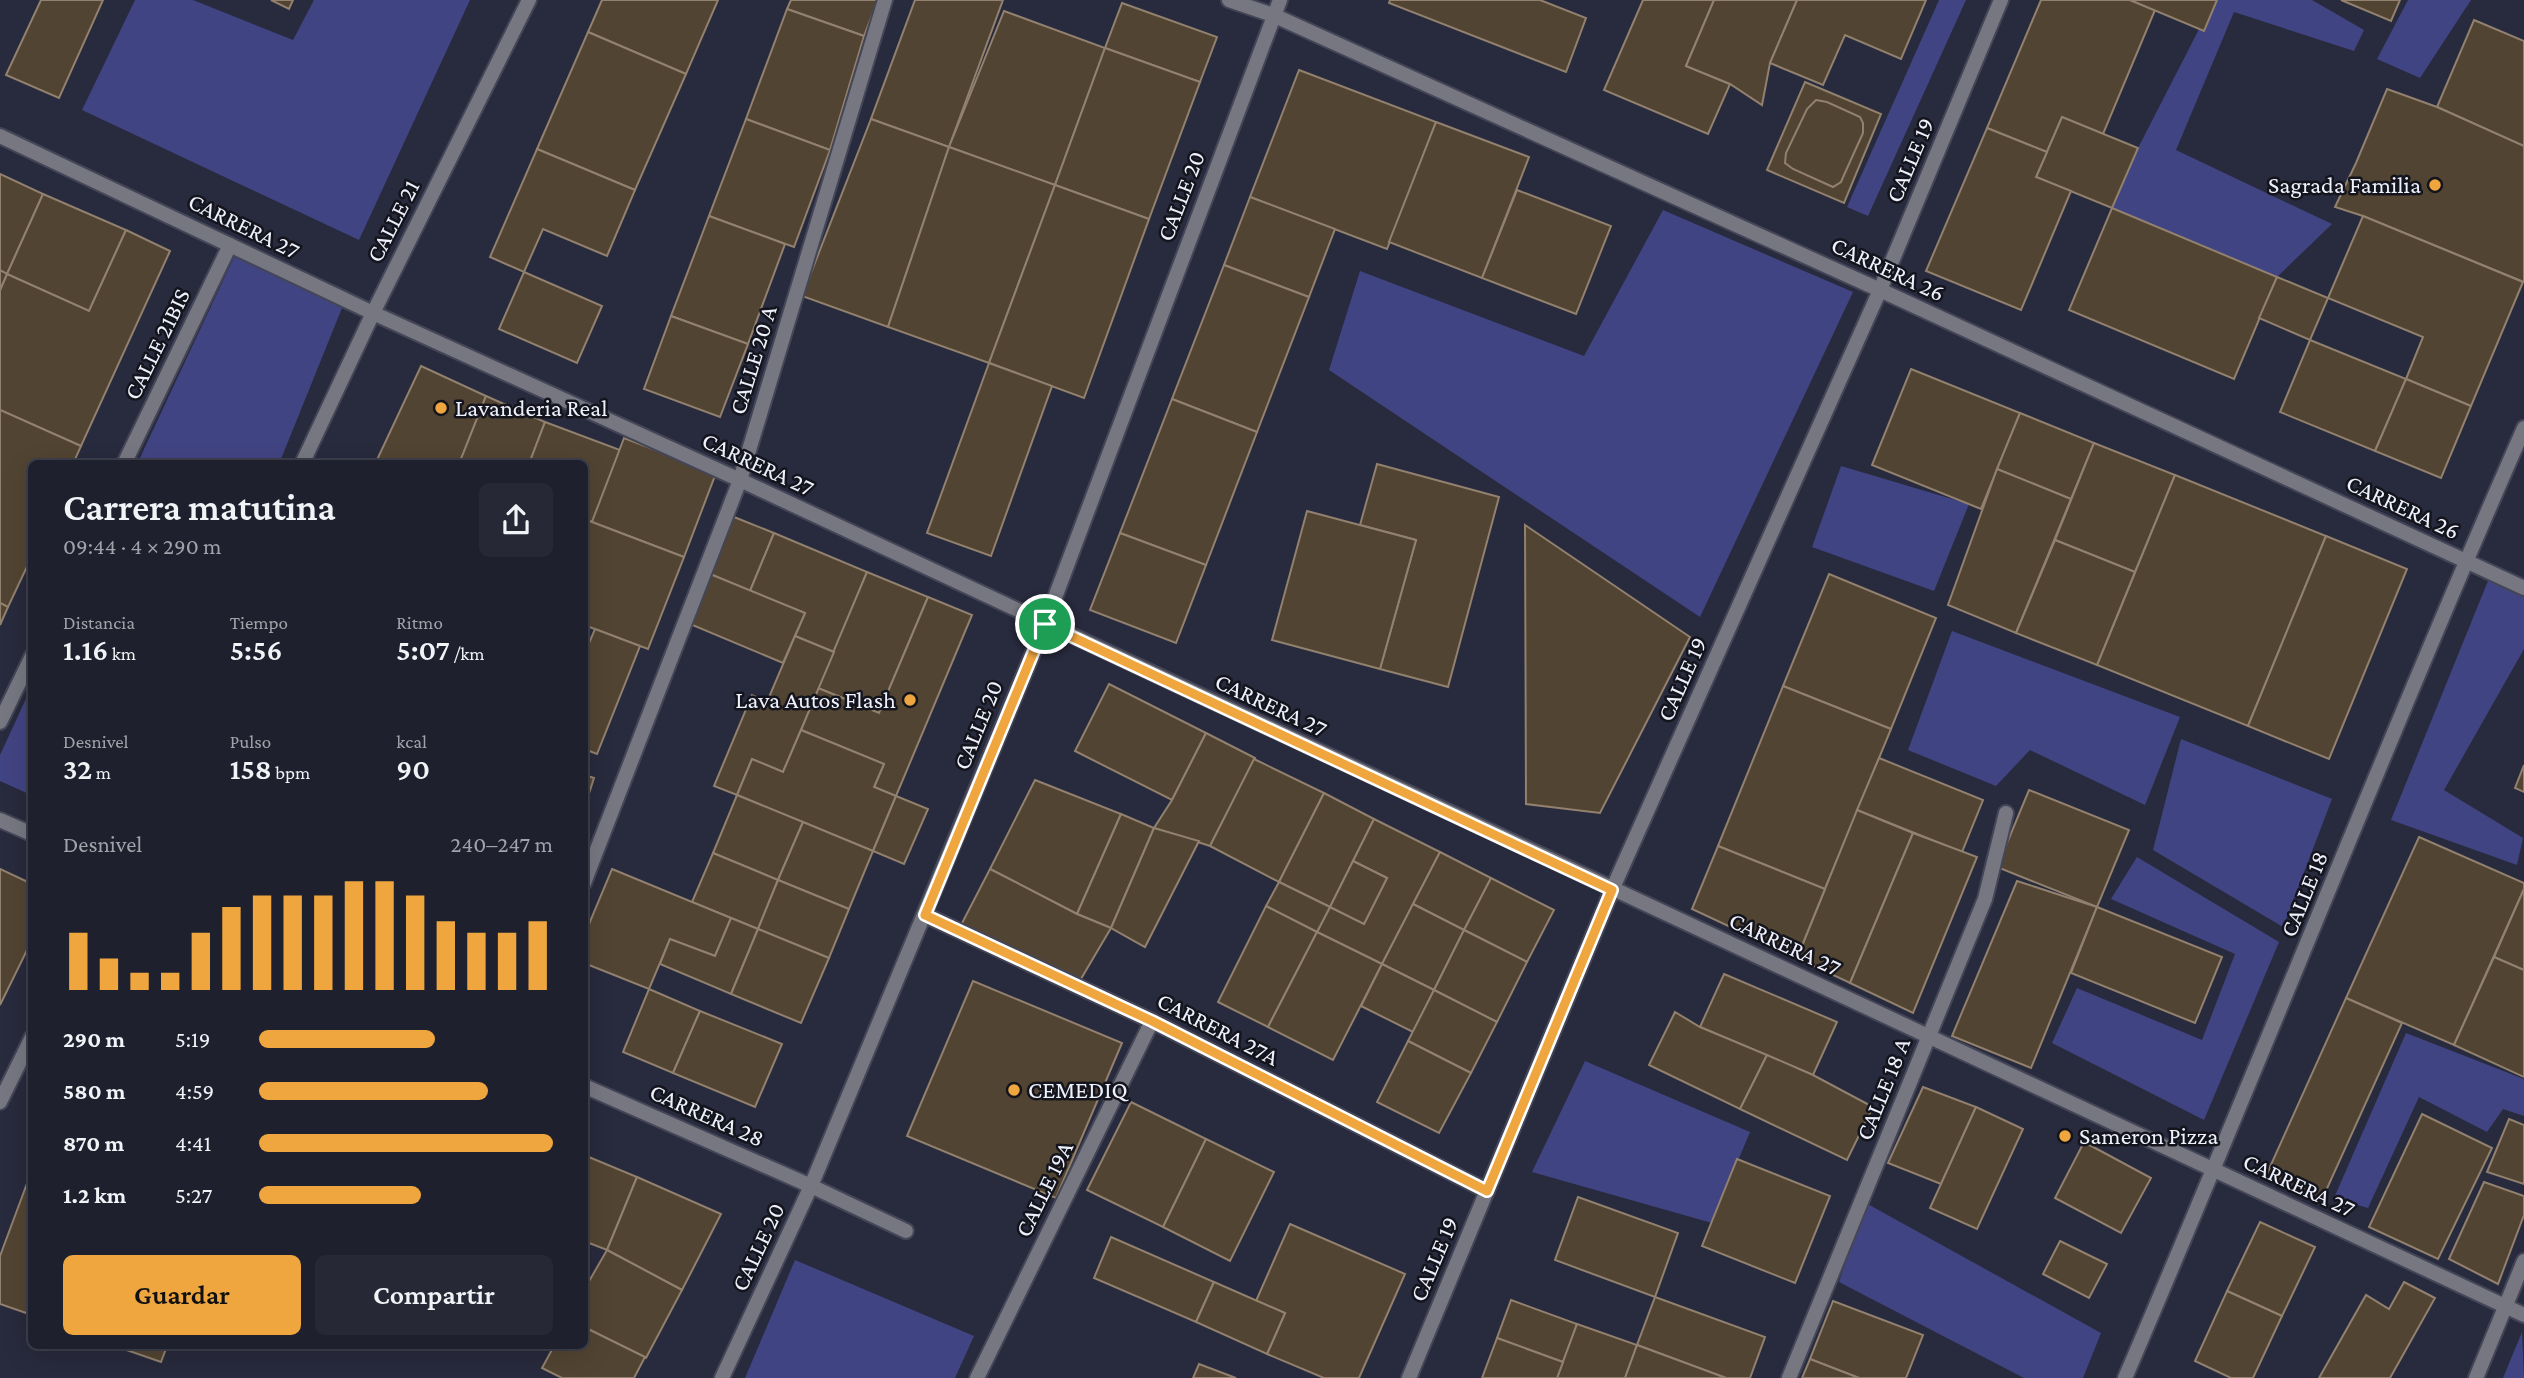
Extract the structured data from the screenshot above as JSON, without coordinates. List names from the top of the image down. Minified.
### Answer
{"streets":{"street":["CALLE 19","CALLE 20","CALLE 21","CARRERA 27","CARRERA 26","CALLE 21BIS","CALLE 20 A","CALLE 18","CARRERA 27A","CALLE 18 A","CARRERA 28","CALLE 19A"]},"crossings":[["CALLE 19","CARRERA 27"],["CALLE 19","CARRERA 26"],["CALLE 19","CARRERA 27A"],["CALLE 20","CARRERA 27"],["CALLE 20","CARRERA 26"],["CALLE 20","CARRERA 27A"],["CALLE 20","CARRERA 28"],["CALLE 21","CARRERA 27"],["CARRERA 27","CALLE 21BIS"],["CARRERA 27","CALLE 20 A"],["CARRERA 27","CALLE 18"],["CARRERA 27","CALLE 18 A"],["CARRERA 26","CALLE 18"],["CARRERA 27A","CALLE 19A"]],"places":["Sagrada Familia","Lavanderia Real","Lava Autos Flash","CEMEDIQ","Sameron Pizza"],"page":{"heading":["Carrera matutina","09:44 · 4 × 290 m"],"stats":[["Distancia","1.16 km"],["Tiempo","5:56"],["Ritmo","5:07 /km"],["Desnivel","32 m"],["Pulso","158 bpm"],["kcal","90"]],"chart":["Desnivel","240–247 m"],"list":[{"name":"290 m","note":"5:19"},{"name":"580 m","note":"4:59"},{"name":"870 m","note":"4:41"},{"name":"1.2 km","note":"5:27"}],"buttons":["Guardar","Compartir"]}}
